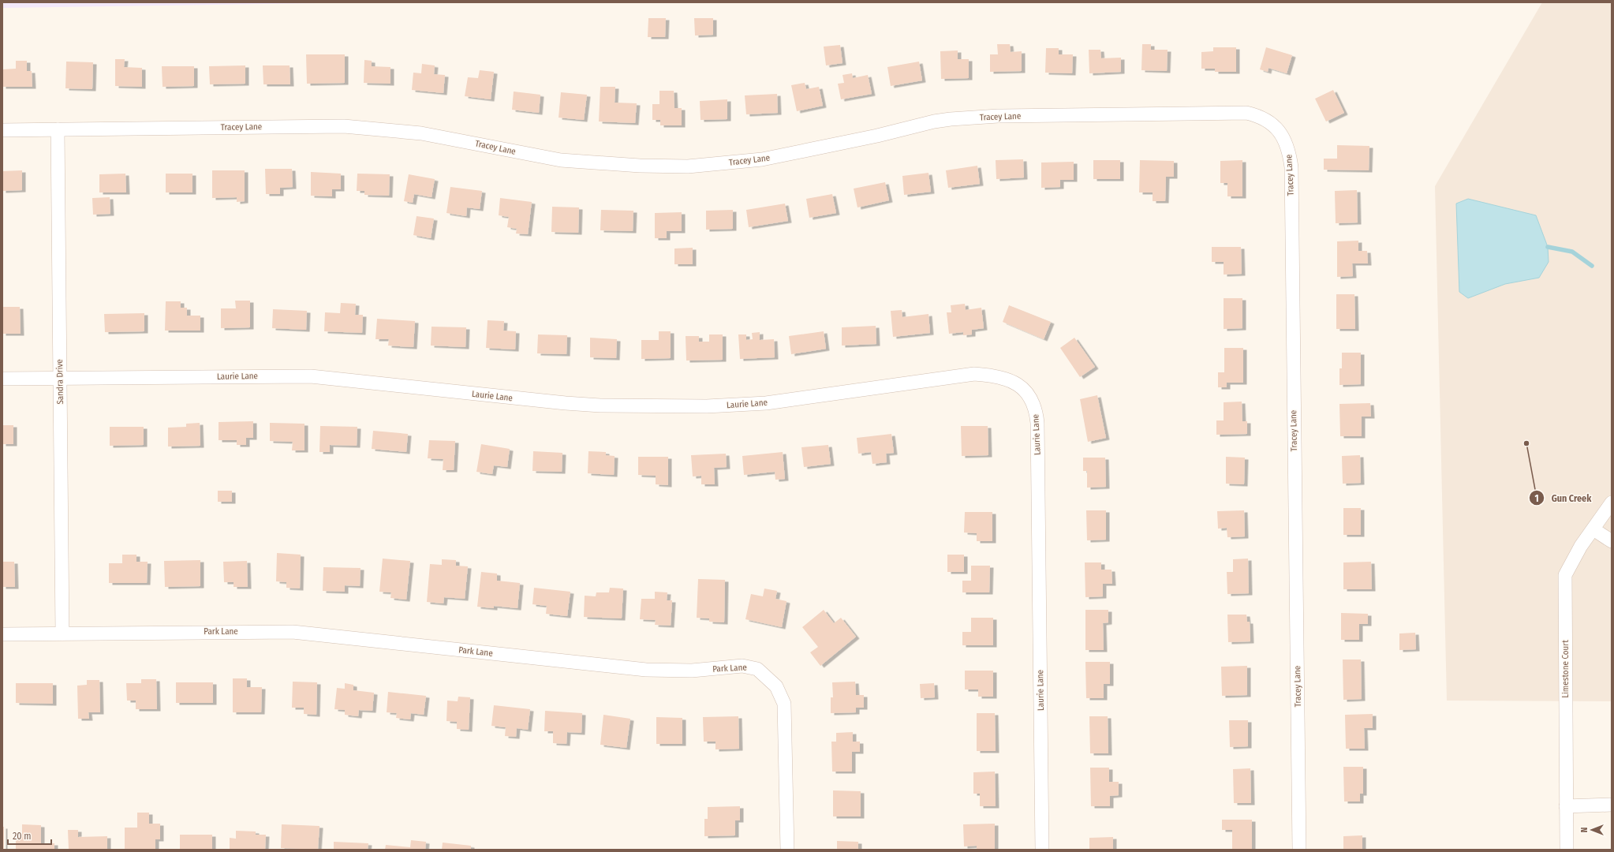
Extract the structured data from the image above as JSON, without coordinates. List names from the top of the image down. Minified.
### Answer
{"streets":{"street":["Tracey Lane","Laurie Lane","Sandra Drive","Park Lane","Limestone Court"]},"crossings":[["Tracey Lane","Sandra Drive"],["Laurie Lane","Sandra Drive"],["Sandra Drive","Park Lane"]],"places":["Gun Creek"],"scale_bar":"20 m","north":"left"}
